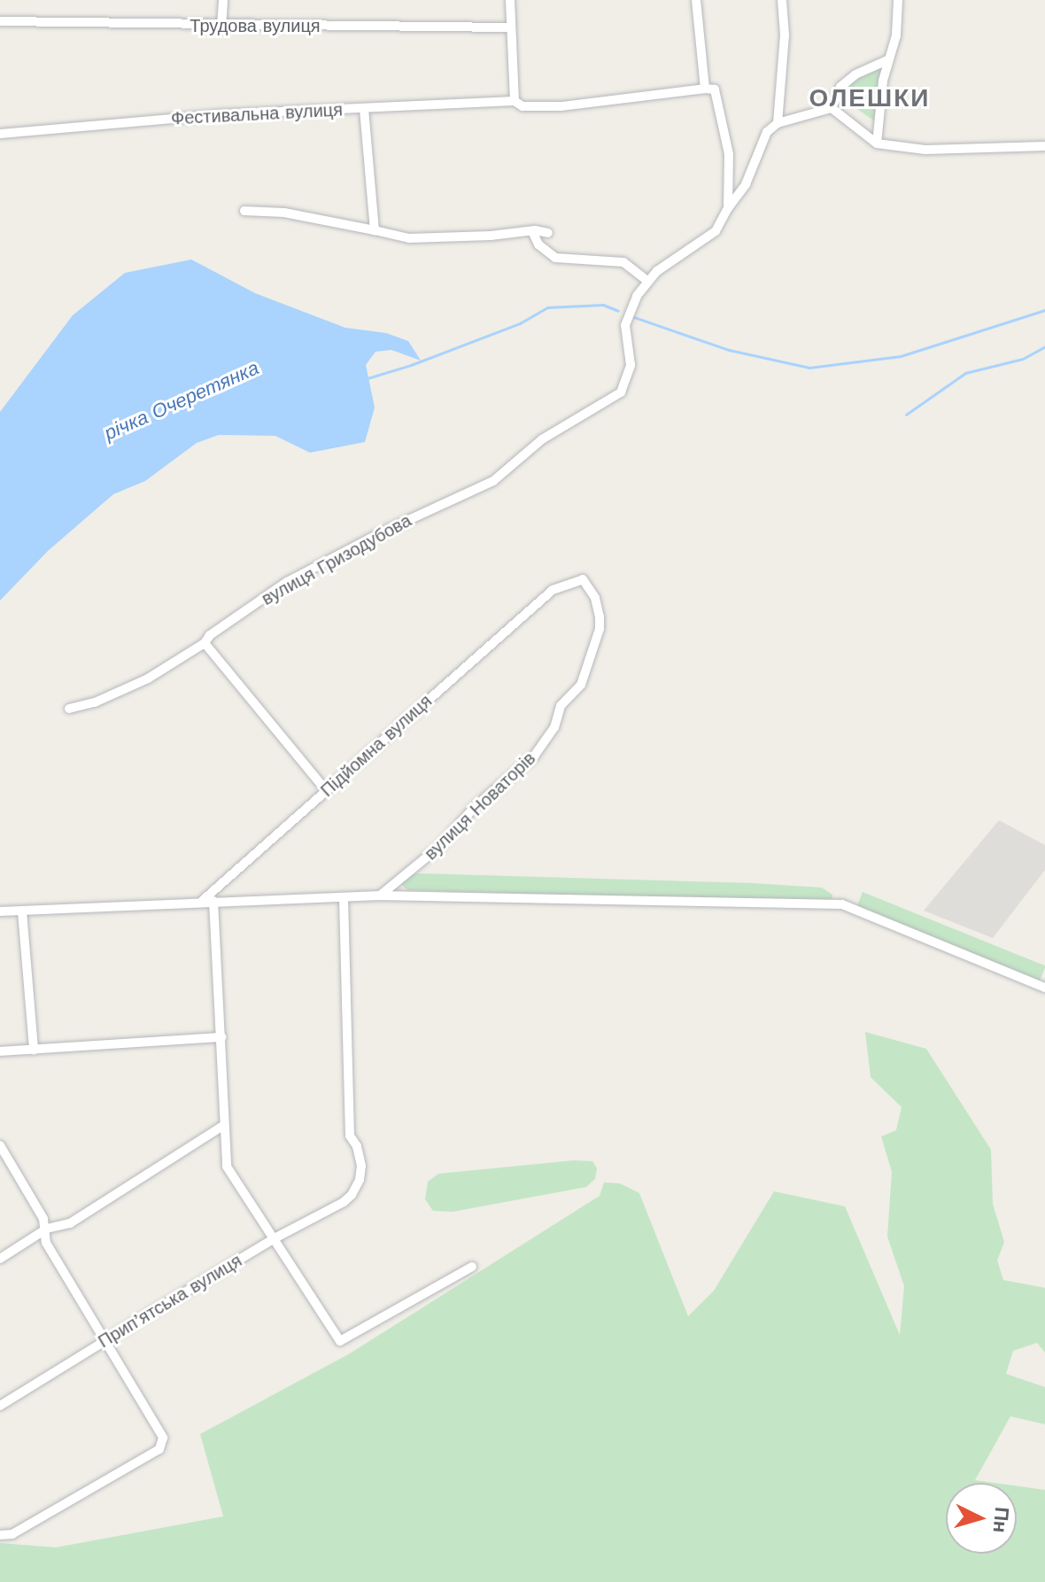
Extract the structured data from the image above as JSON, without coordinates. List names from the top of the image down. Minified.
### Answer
{"streets":{"street":["Трудова вулиця","Фестивальна вулиця","вулиця Гризодубова","Підйомна вулиця","вулиця Новаторів","Прип’ятська вулиця"]},"crossings":[["Підйомна вулиця","вулиця Новаторів"]],"districts":["ОЛЕШКИ"],"water":["річка Очеретянка"],"north":"right"}
